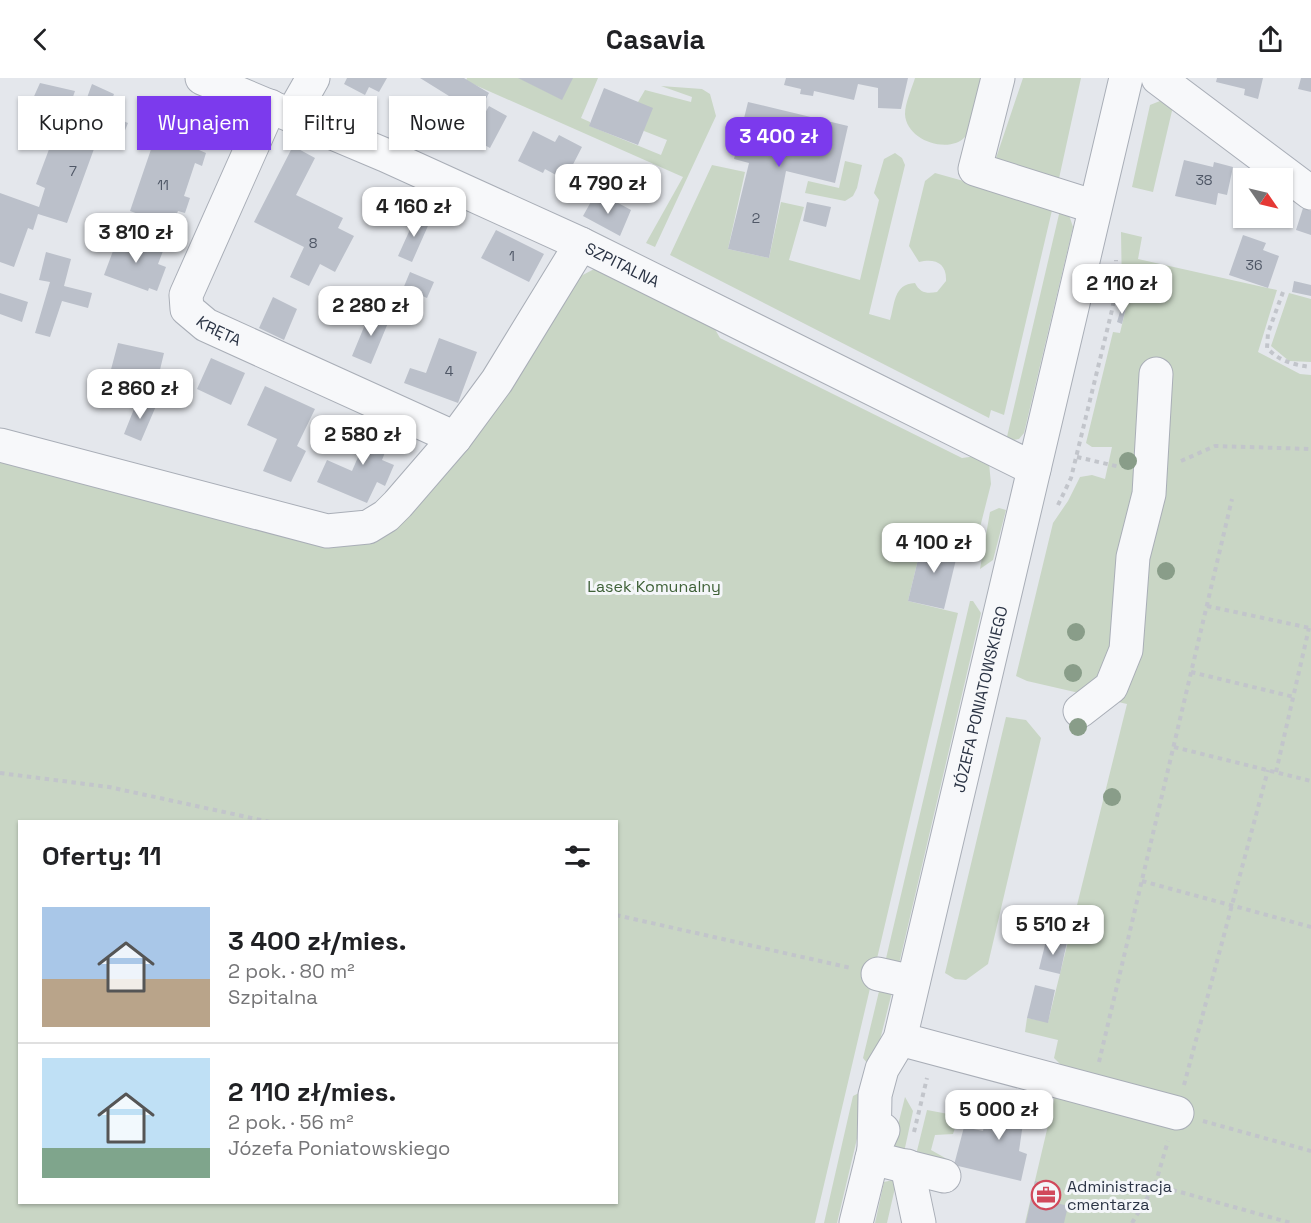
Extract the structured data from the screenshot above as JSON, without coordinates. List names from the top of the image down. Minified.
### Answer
{"streets":{"street":["SZPITALNA","KRĘTA","JÓZEFA PONIATOWSKIEGO"]},"crossings":[["SZPITALNA","KRĘTA"],["SZPITALNA","JÓZEFA PONIATOWSKIEGO"]],"parks":["Lasek Komunalny"],"places":{"office":["Administracja cmentarza"]},"house_numbers":["7","38","11","2","8","1","36","4"],"north":"bottom right","page":{"header":"Casavia","chip":["Kupno","Wynajem","Filtry","Nowe"],"price":["3 400 zł","4 790 zł","4 160 zł","3 810 zł","2 110 zł","2 280 zł","2 860 zł","2 580 zł","4 100 zł","5 510 zł","5 000 zł"],"heading":"Oferty: 11","list":[{"name":"3 400 zł/mies.","note":"2 pok. · 80 m² · Szpitalna"},{"name":"2 110 zł/mies.","note":"2 pok. · 56 m² · Józefa Poniatowskiego"}]}}
